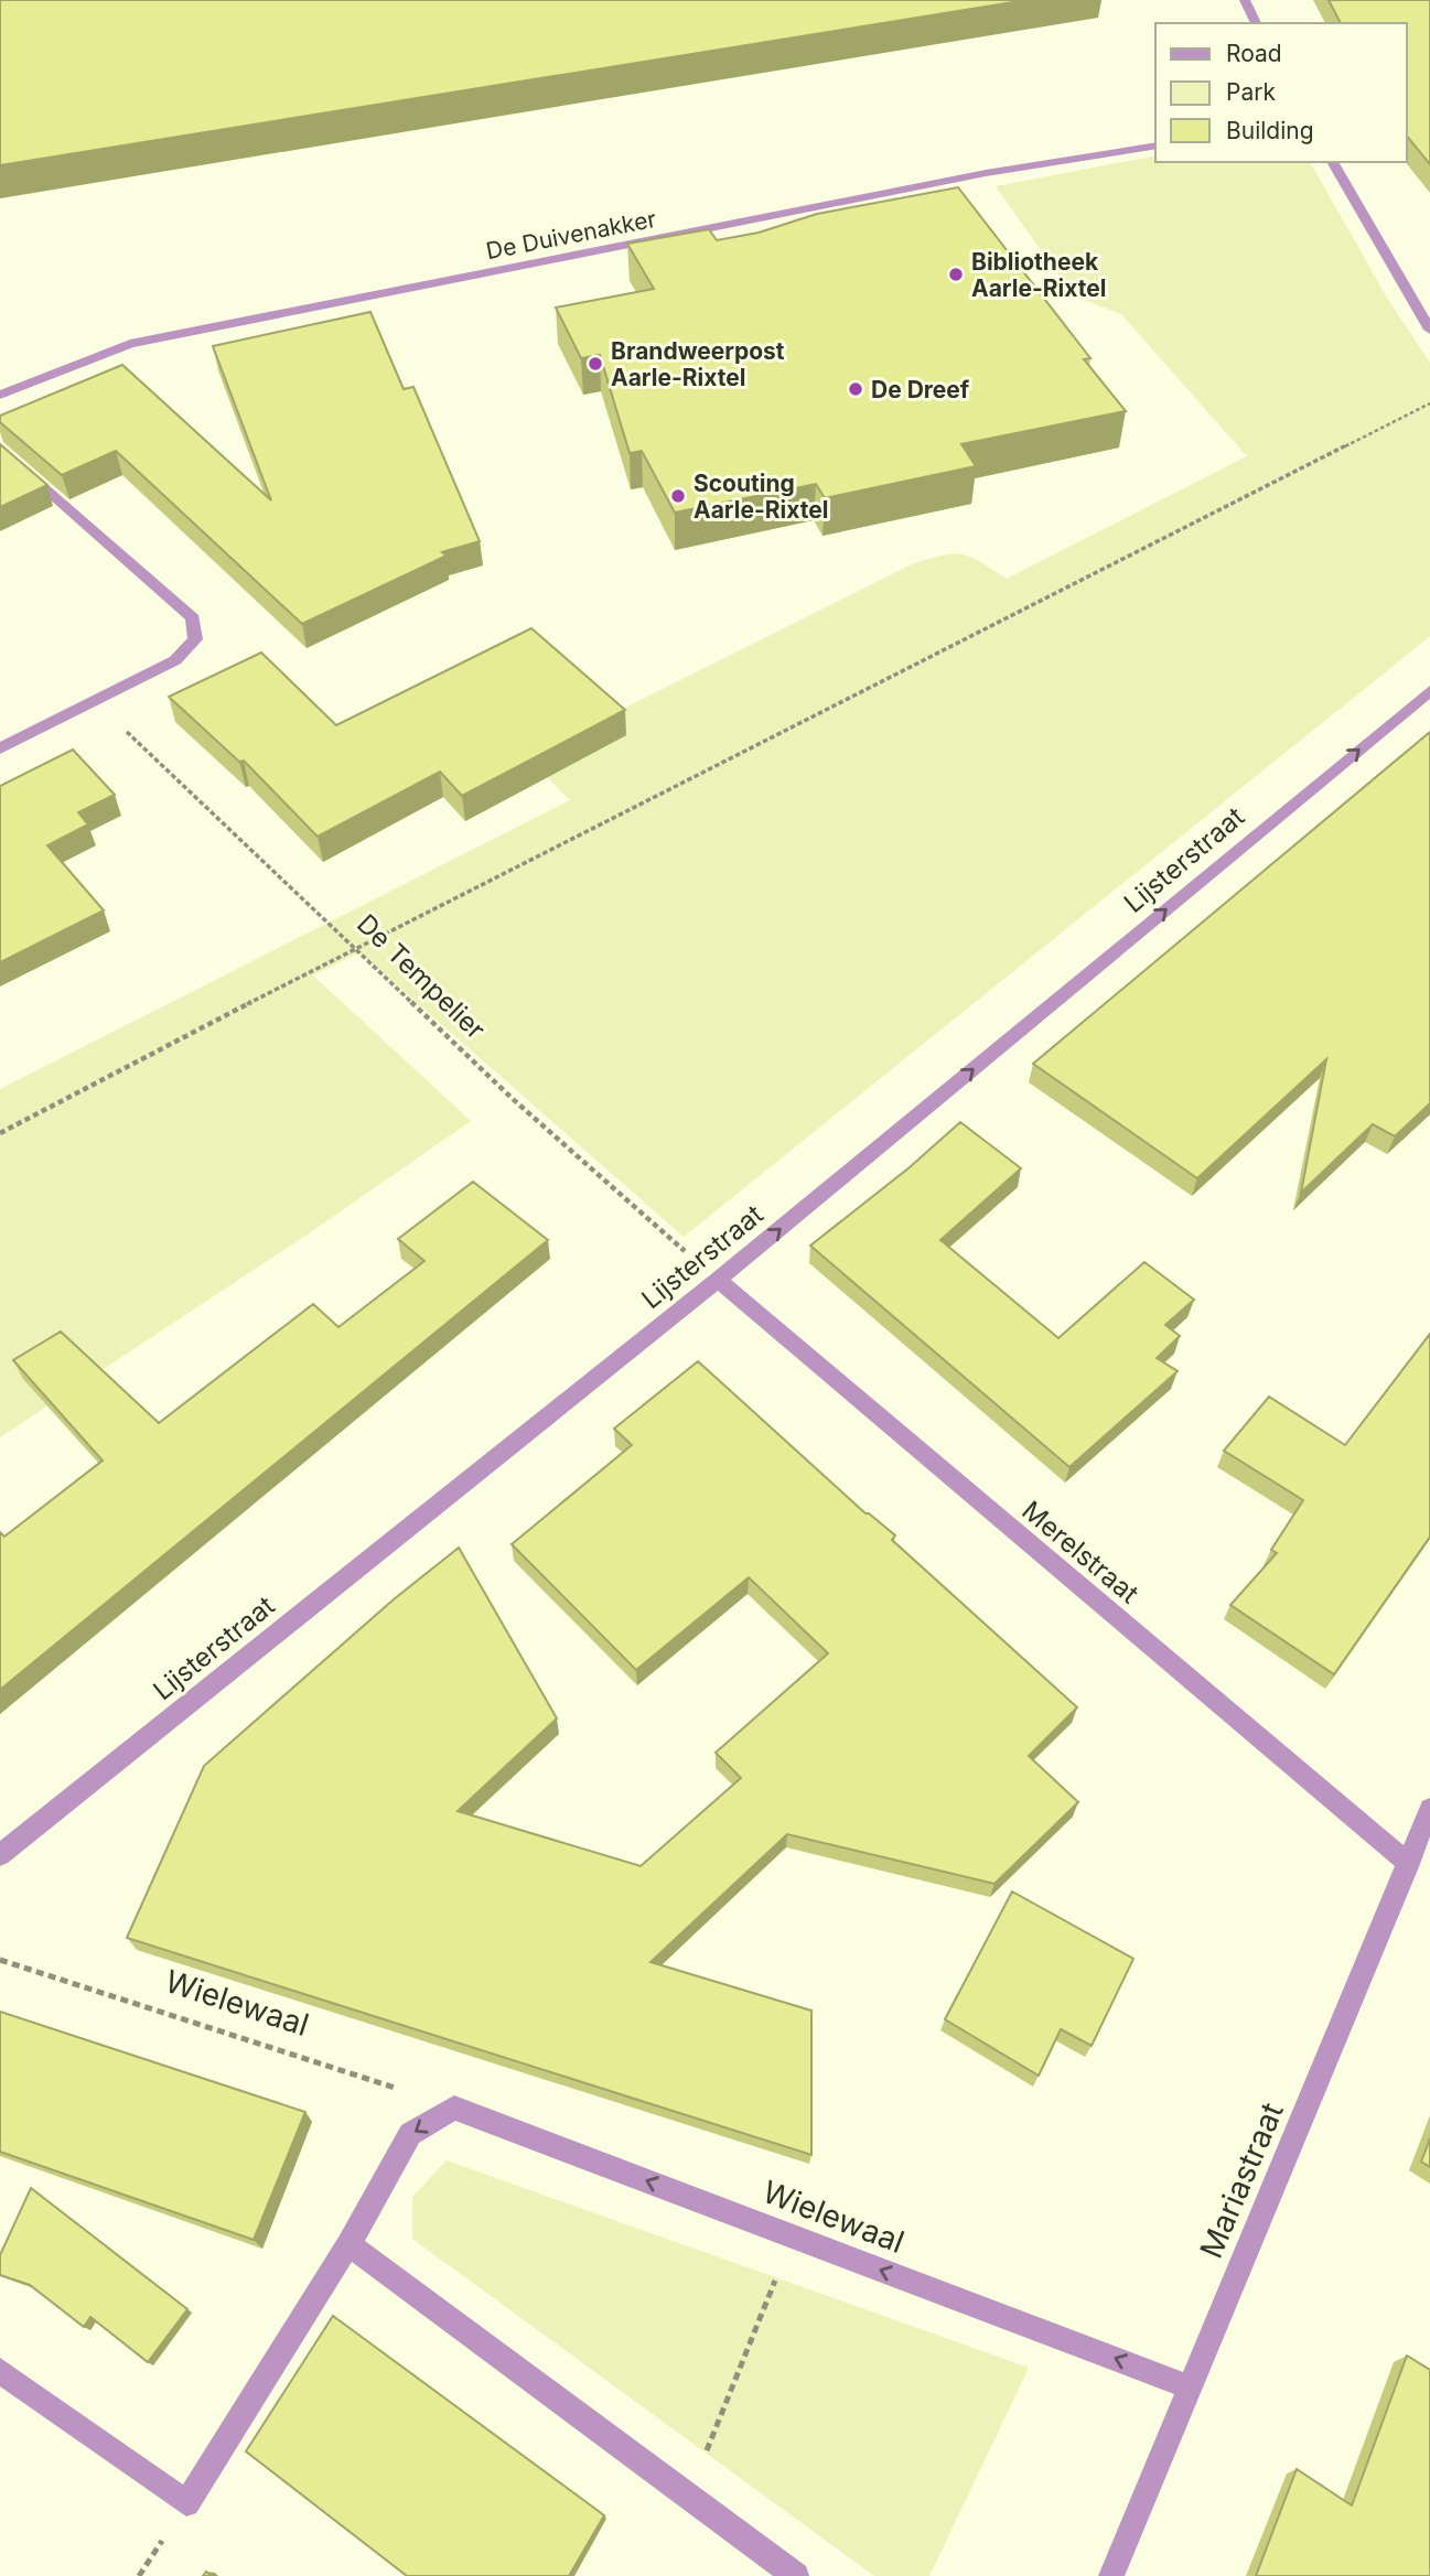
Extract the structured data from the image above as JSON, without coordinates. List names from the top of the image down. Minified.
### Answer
{"streets":{"street":["De Duivenakker","Lijsterstraat","Merelstraat","Wielewaal","Mariastraat"],"path":["De Tempelier"]},"crossings":[["Lijsterstraat","De Tempelier"],["Lijsterstraat","Merelstraat"],["De Tempelier","Merelstraat"],["Merelstraat","Mariastraat"],["Wielewaal","Mariastraat"]],"one_way":["Lijsterstraat","Wielewaal"],"places":["Bibliotheek Aarle-Rixtel","Brandweerpost Aarle-Rixtel","De Dreef","Scouting Aarle-Rixtel"],"legend":["Road","Park","Building"]}
